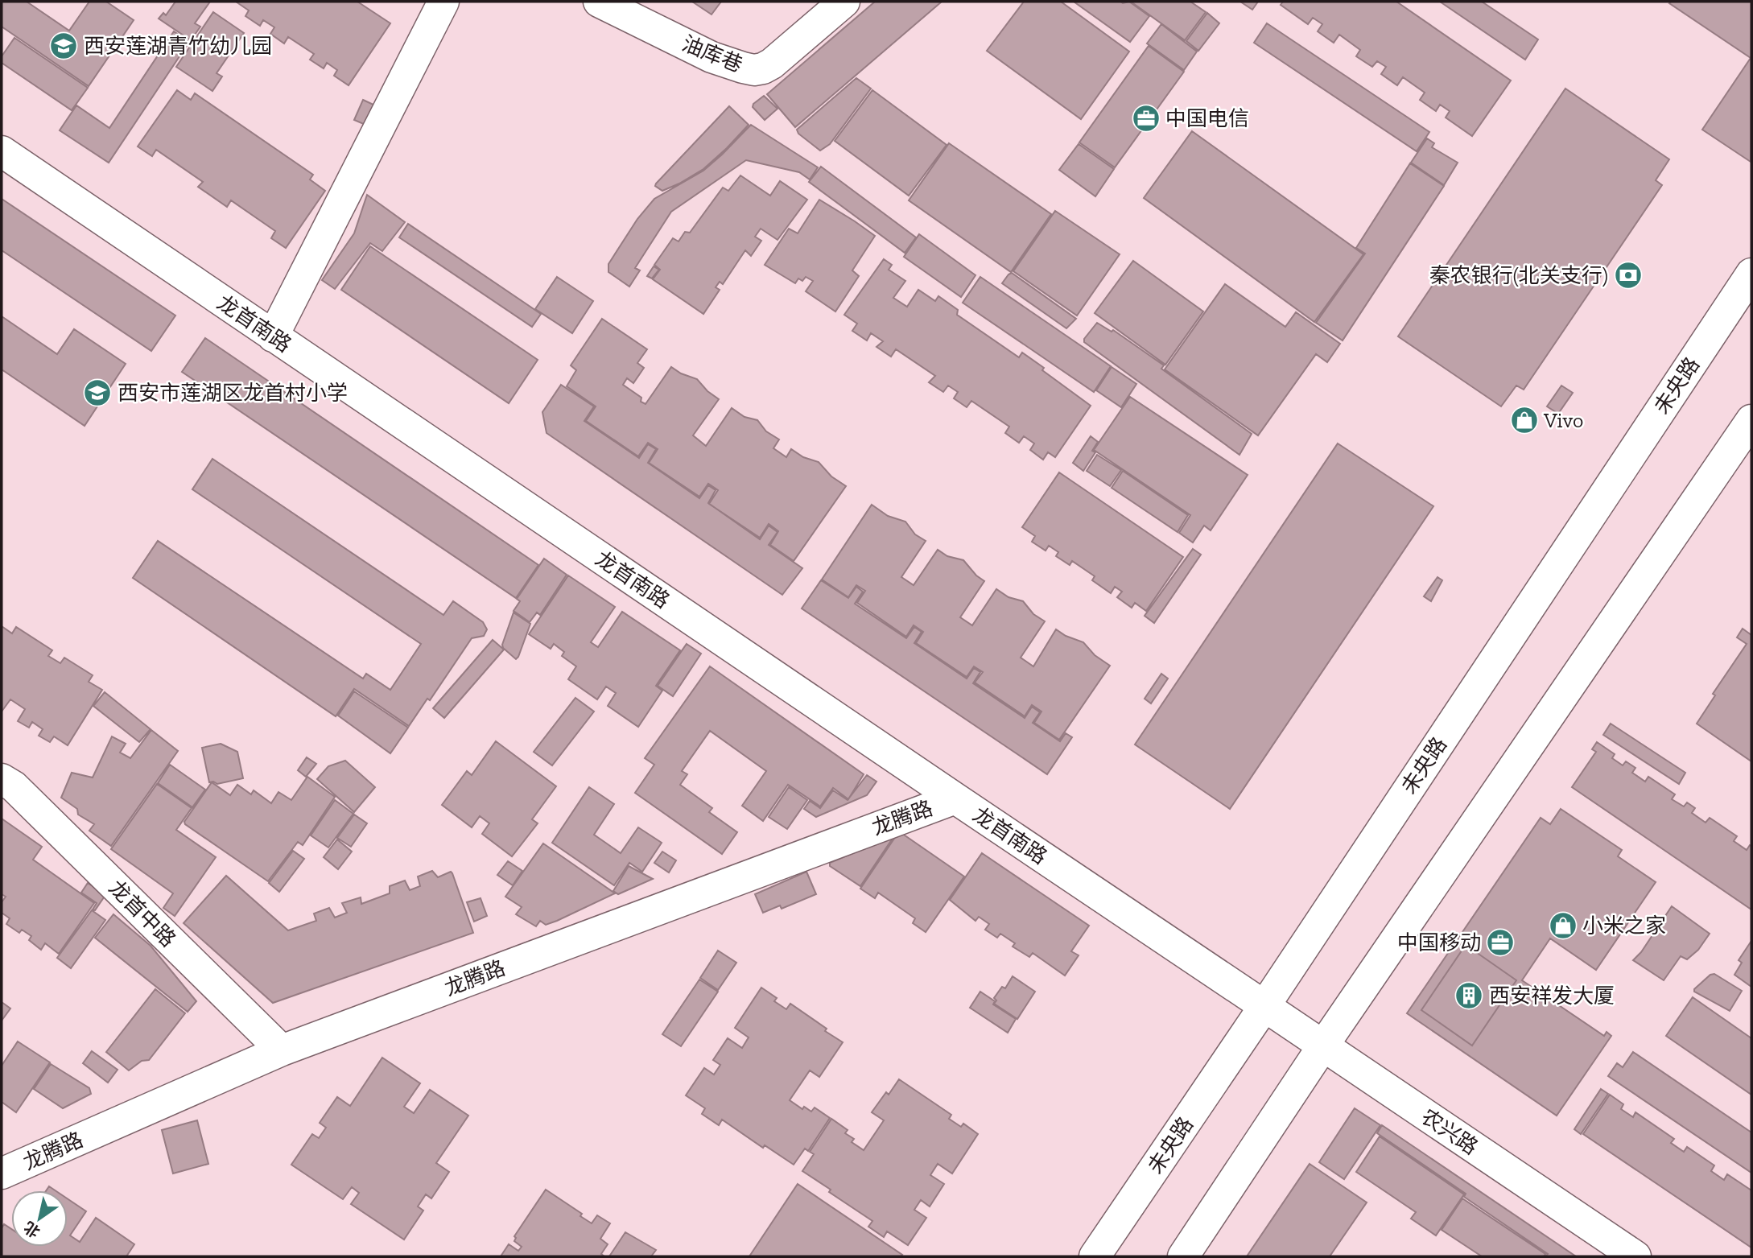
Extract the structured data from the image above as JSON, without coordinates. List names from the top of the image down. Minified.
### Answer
{"streets":{"street":["油库巷","龙首南路","未央路","龙腾路","龙首中路","农兴路"]},"crossings":[["龙首南路","未央路"],["龙首南路","龙腾路"],["龙首南路","农兴路"],["未央路","农兴路"],["龙腾路","龙首中路"]],"places":{"school or university":["西安莲湖青竹幼儿园","西安市莲湖区龙首村小学"],"office":["中国电信","中国移动"],"bank":["秦农银行(北关支行)"],"shop":["Vivo","小米之家"],"building":["西安祥发大厦"]},"north":"bottom left"}
